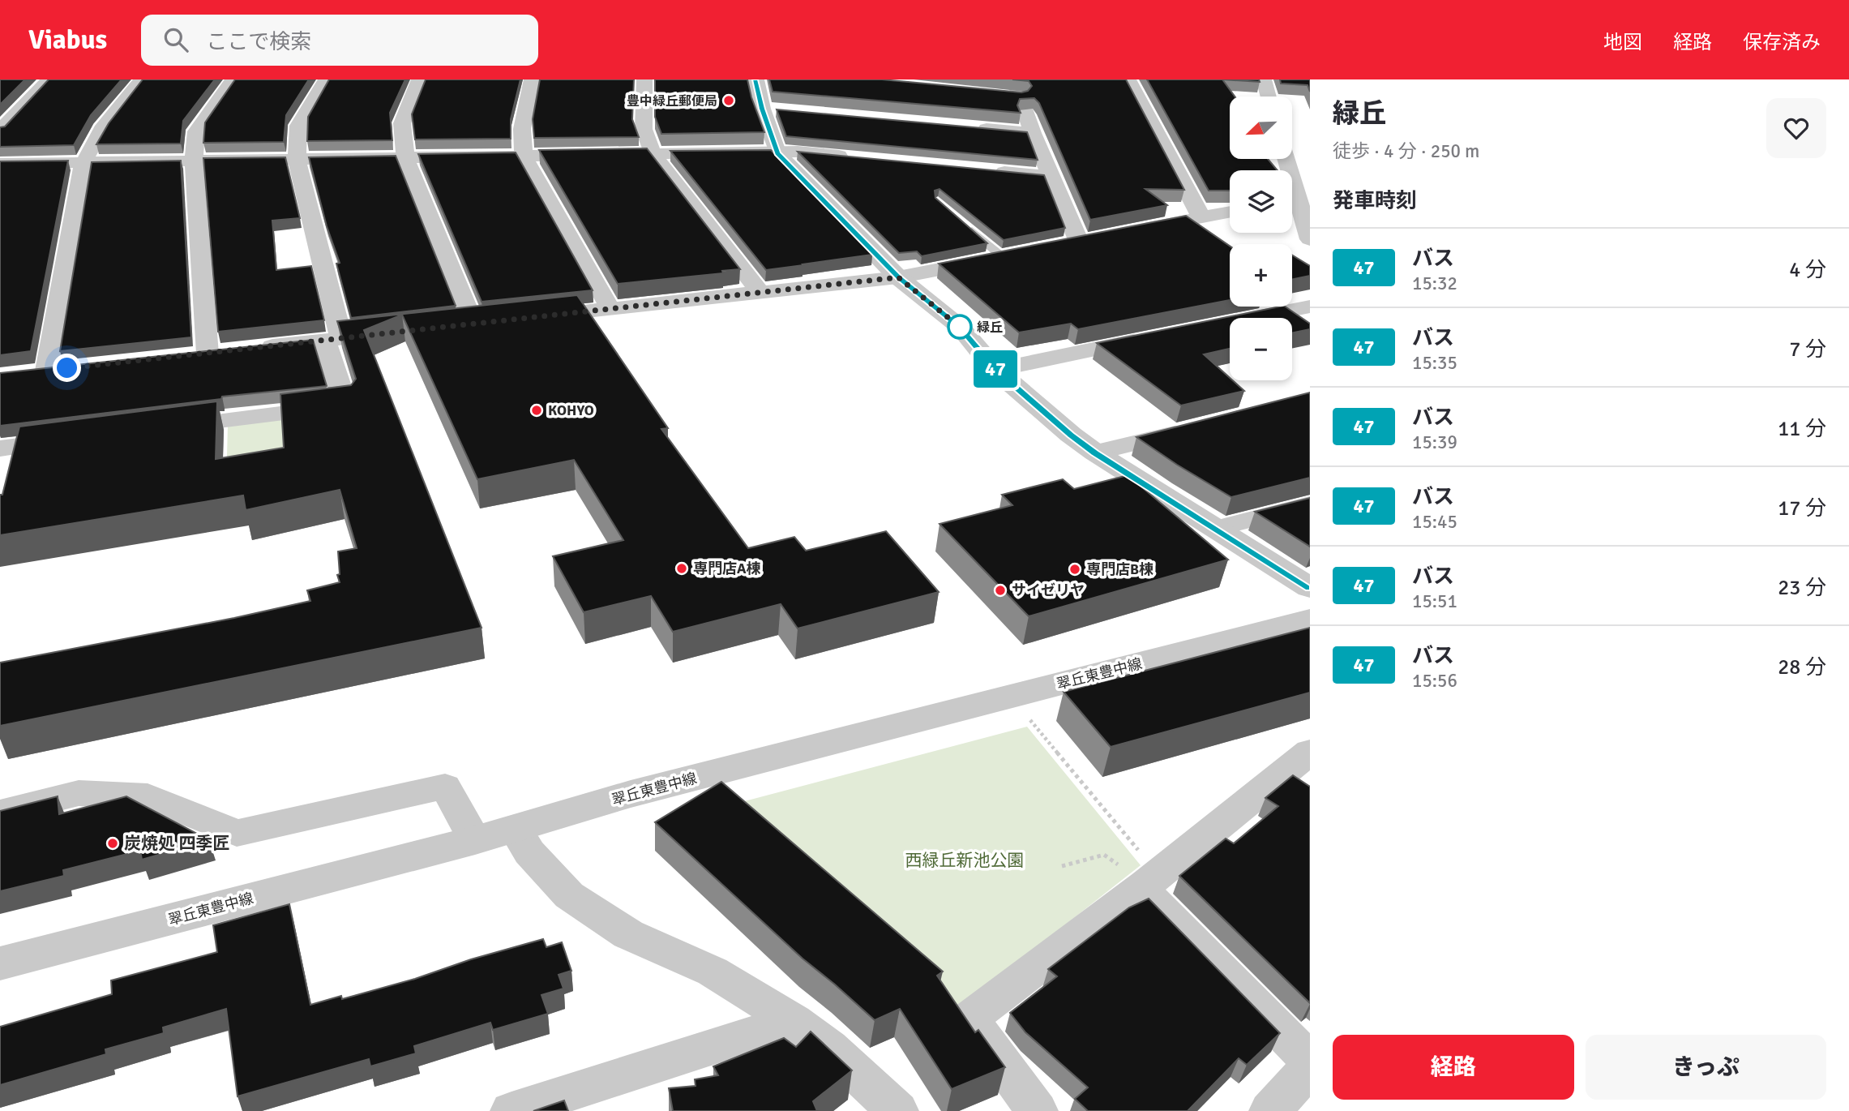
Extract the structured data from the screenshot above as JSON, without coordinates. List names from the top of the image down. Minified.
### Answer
{"streets":{"street":["翠丘東豊中線"]},"parks":["西緑丘新池公園"],"places":["豊中緑丘郵便局","緑丘","KOHYO","専門店A棟","専門店B棟","サイゼリヤ","炭焼処 四季匠"],"lines":["bus line 47"],"north":"bottom left","page":{"header":"Viabus","search":"ここで検索","nav":["地図","経路","保存済み"],"on_map":"47","heading":[["緑丘","徒歩 · 4 分 · 250 m"],"発車時刻"],"map_buttons":["+","−"],"list":[{"mark":"47","name":"バス","note":"15:32","value":"4 分"},{"mark":"47","name":"バス","note":"15:35","value":"7 分"},{"mark":"47","name":"バス","note":"15:39","value":"11 分"},{"mark":"47","name":"バス","note":"15:45","value":"17 分"},{"mark":"47","name":"バス","note":"15:51","value":"23 分"},{"mark":"47","name":"バス","note":"15:56","value":"28 分"}],"buttons":["経路","きっぷ"]}}
